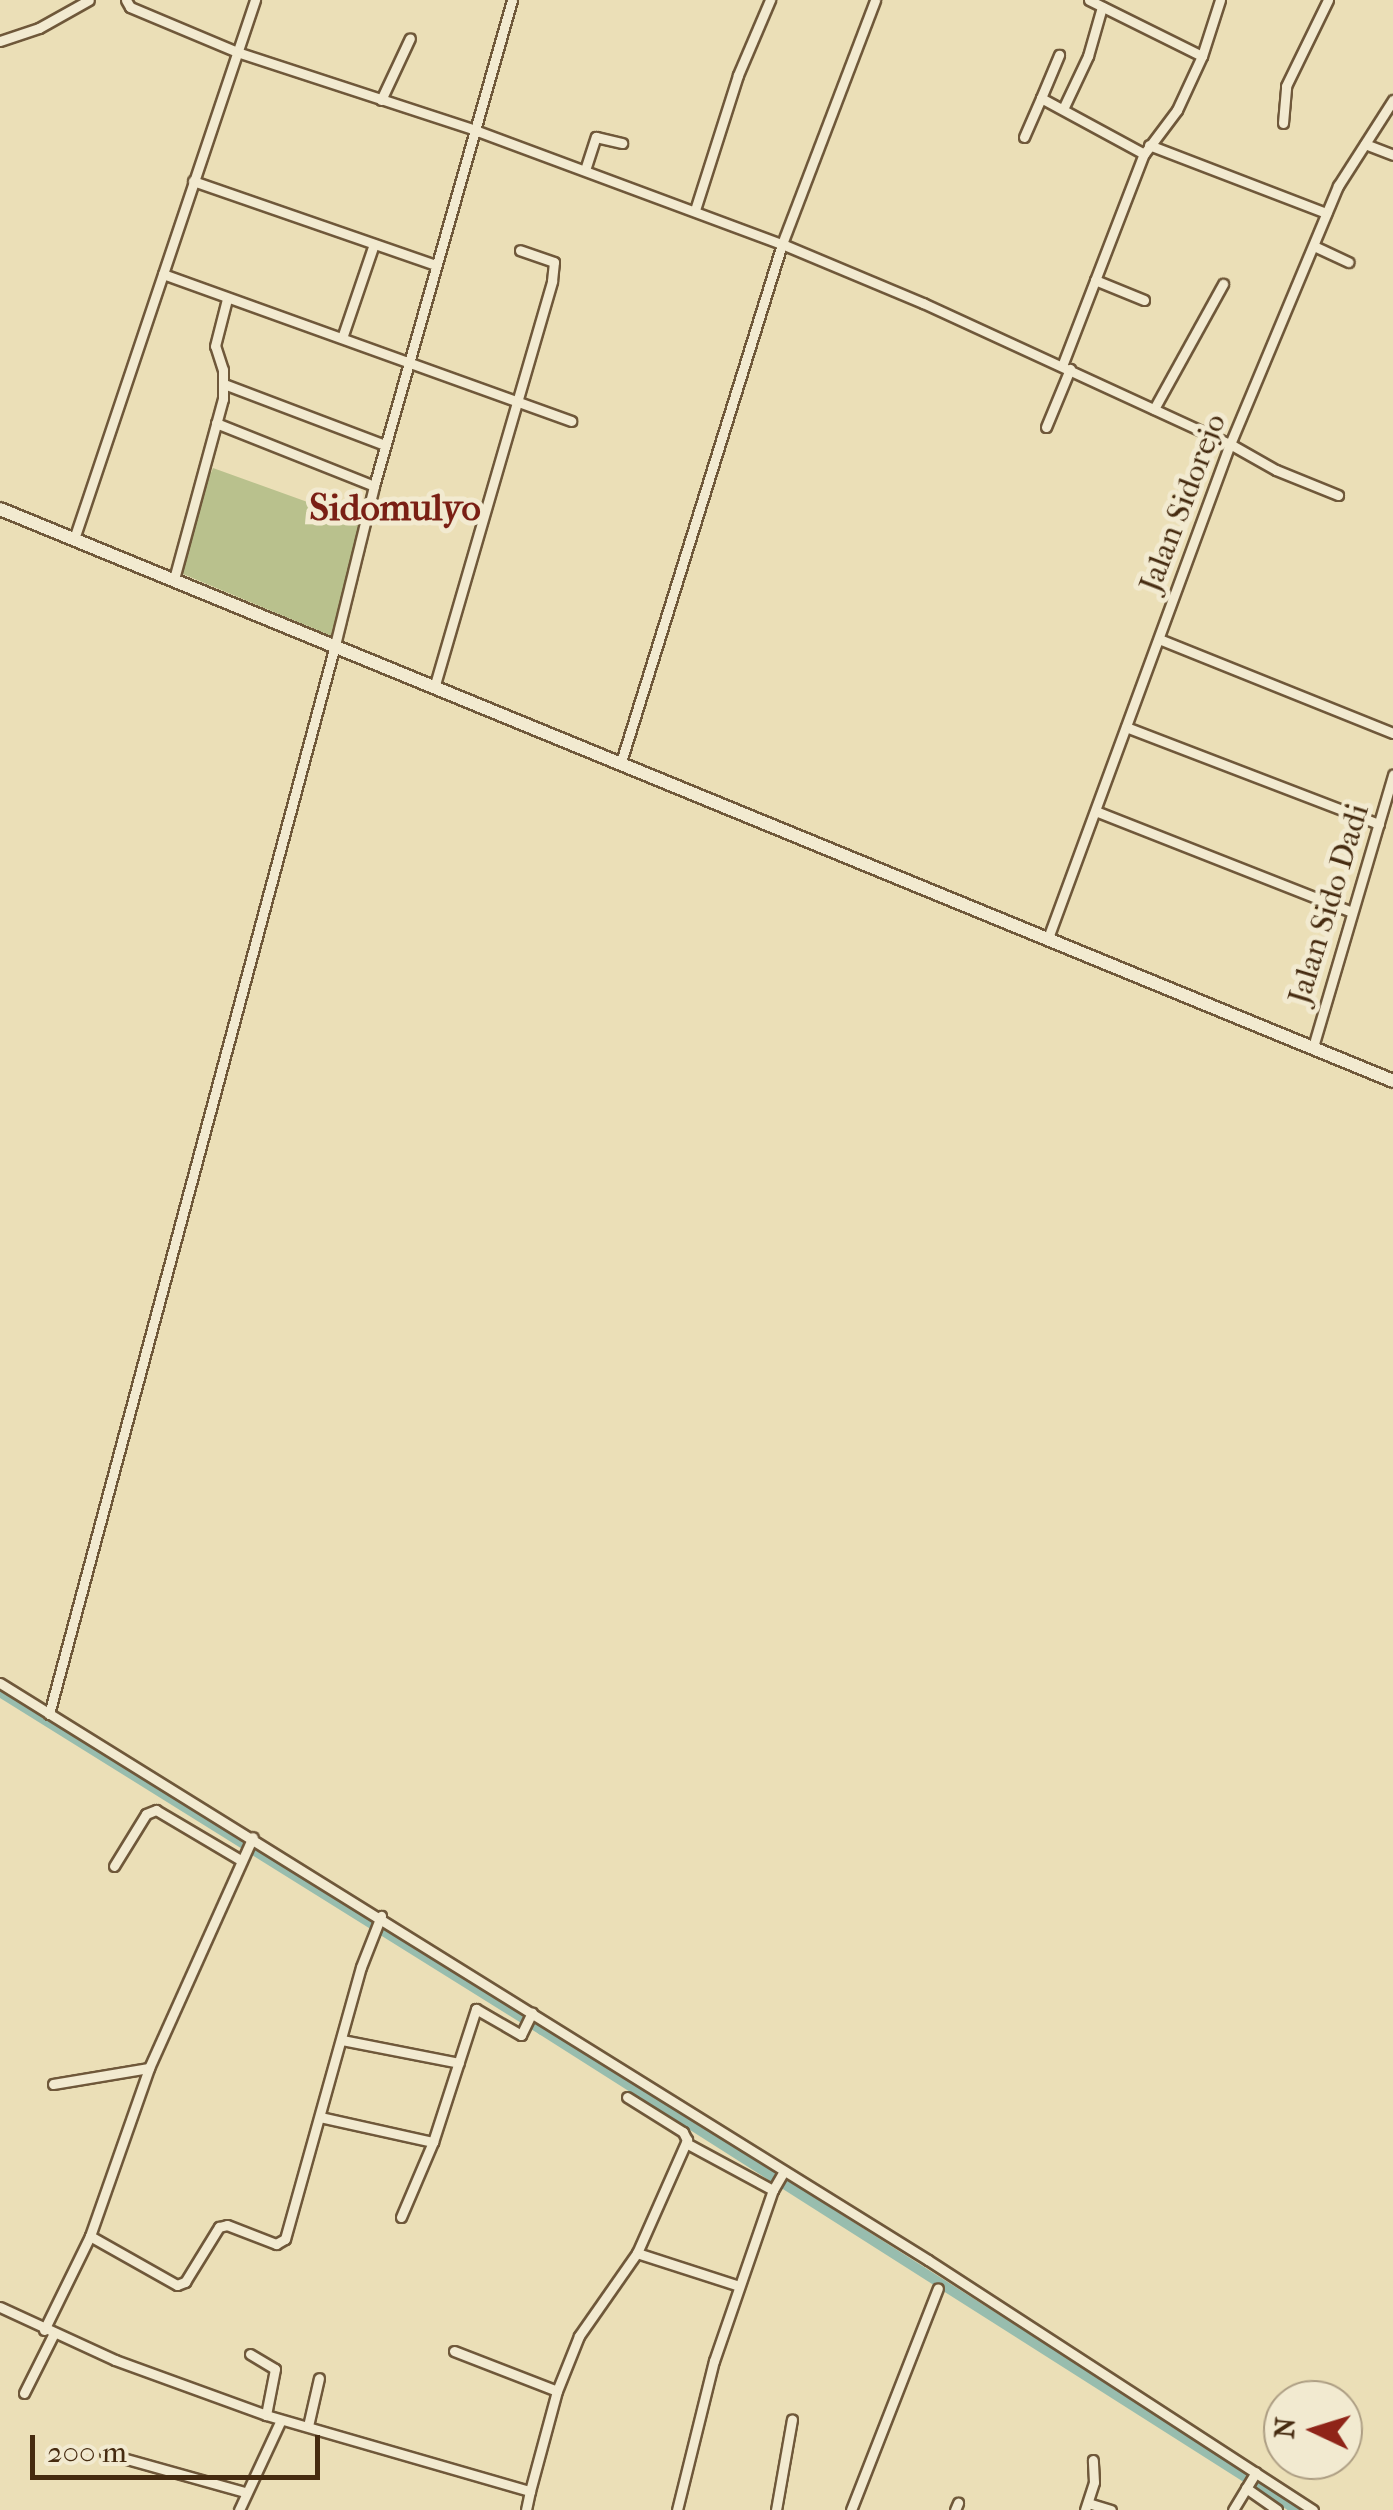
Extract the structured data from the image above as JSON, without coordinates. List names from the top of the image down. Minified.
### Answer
{"streets":{"street":["Jalan Sidorejo","Jalan Sido Dadi"]},"districts":["Sidomulyo"],"scale_bar":"200 m","north":"left"}
